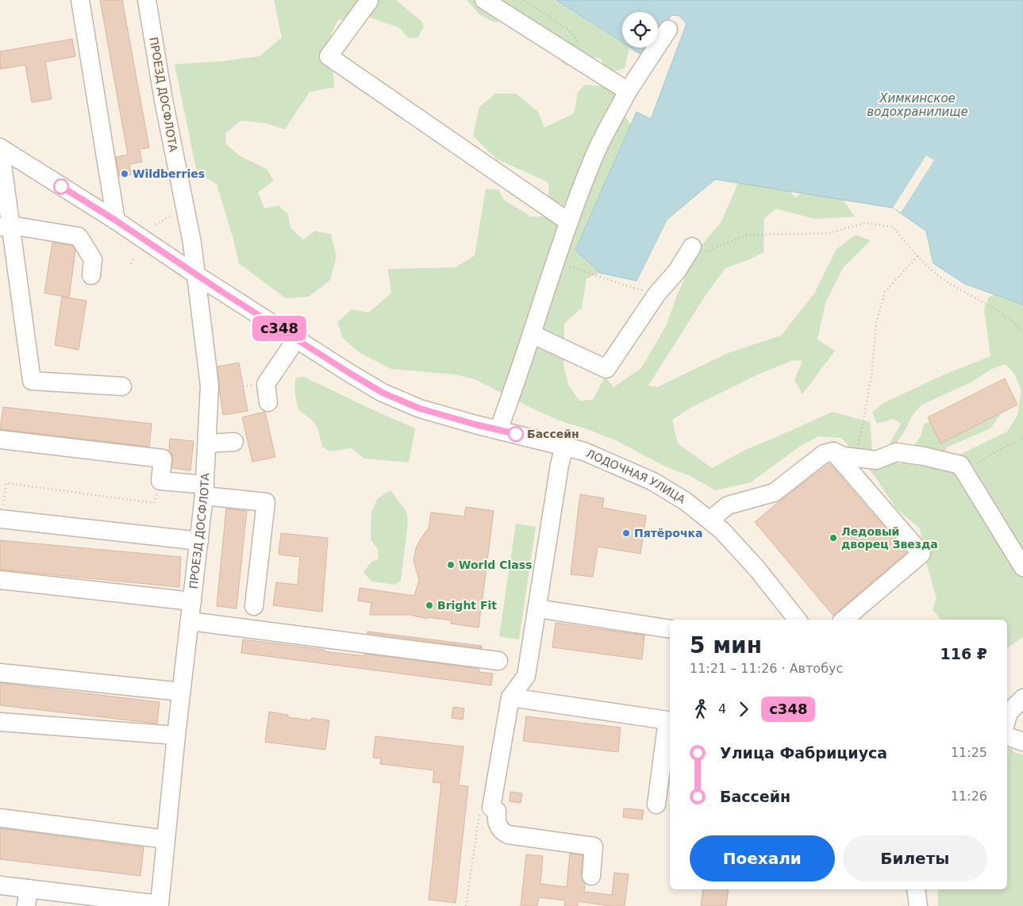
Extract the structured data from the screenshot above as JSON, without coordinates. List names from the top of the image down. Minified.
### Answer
{"streets":{"street":["ПРОЕЗД ДОСФЛОТА","ЛОДОЧНАЯ УЛИЦА"]},"crossings":[["ПРОЕЗД ДОСФЛОТА","ЛОДОЧНАЯ УЛИЦА"]],"water":["Химкинское водохранилище"],"places":["Wildberries","Бассейн","Пятёрочка","Ледовый дворец Звезда","World Class","Bright Fit"],"lines":["bus line с348"],"page":{"on_map":"с348","heading":["5 мин","11:21 – 11:26 · Автобус","116 ₽"],"legs":["4","с348"],"list":[{"name":"Улица Фабрициуса","value":"11:25"},{"name":"Бассейн","value":"11:26"}],"buttons":["Поехали","Билеты"]}}
